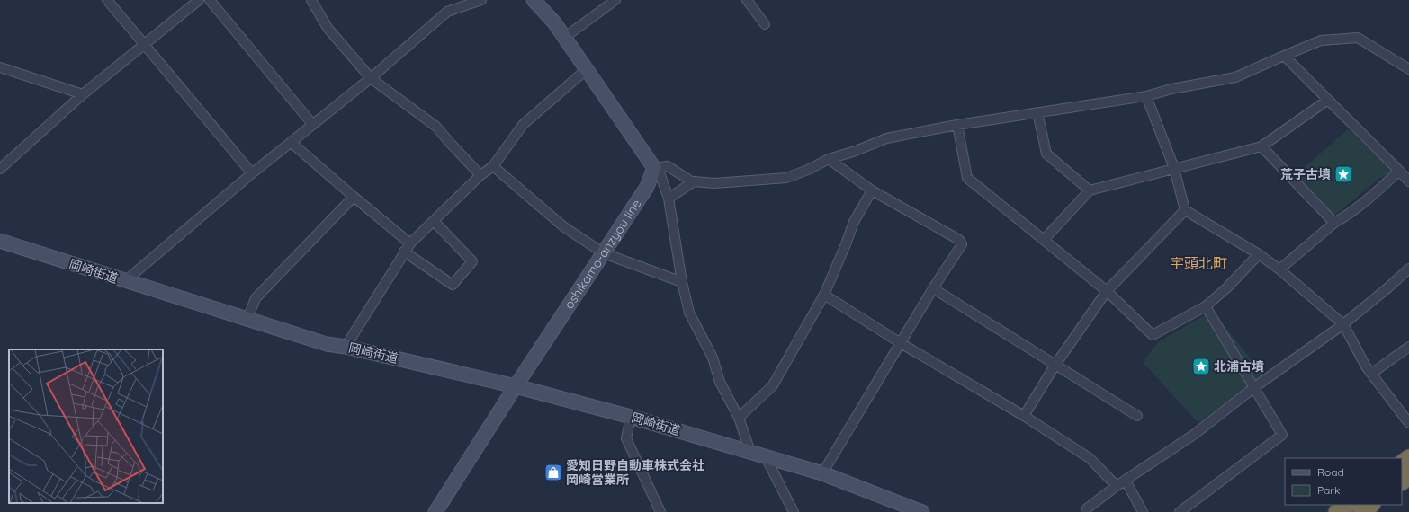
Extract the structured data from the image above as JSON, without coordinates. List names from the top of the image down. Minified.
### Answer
{"streets":{"street":["oshikamo-anzyou line","岡崎街道"]},"crossings":[["oshikamo-anzyou line","岡崎街道"]],"districts":["宇頭北町"],"places":{"place":["荒子古墳","北浦古墳"],"shop":["愛知日野自動車株式会社 岡崎営業所"]},"legend":["Road","Park"]}
